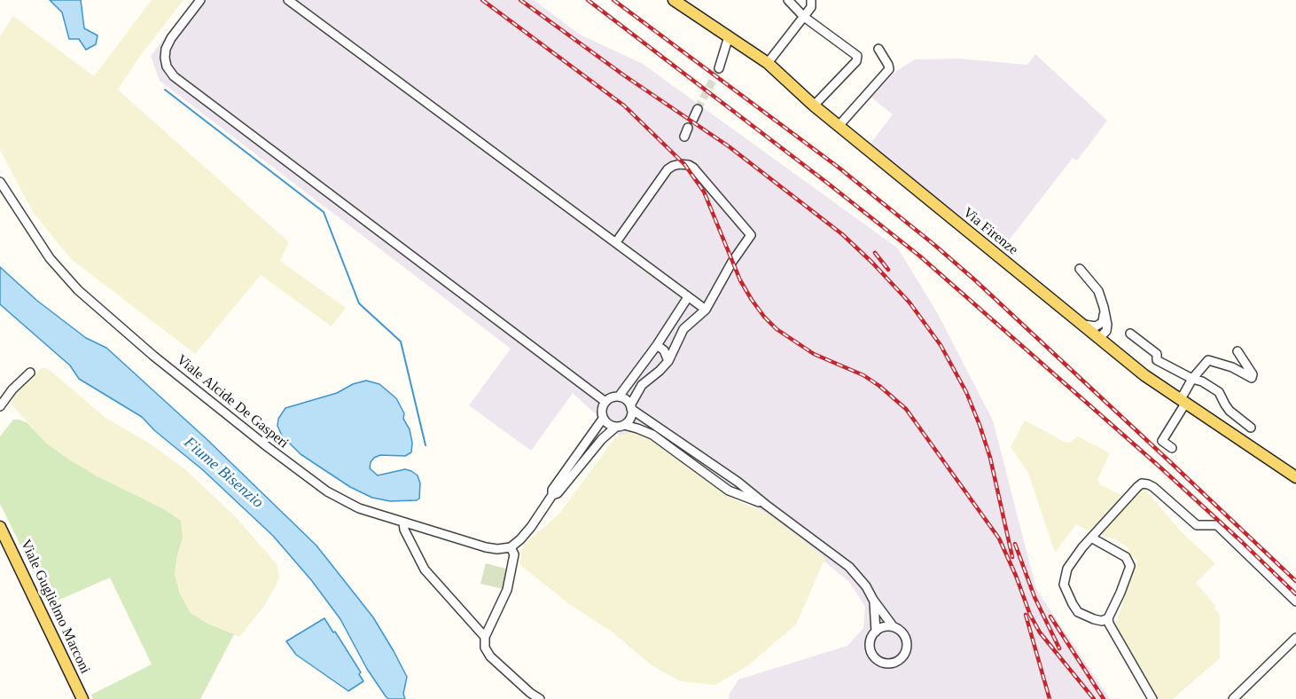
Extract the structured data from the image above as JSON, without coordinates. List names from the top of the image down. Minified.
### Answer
{"streets":{"main road":["Via Firenze","Viale Guglielmo Marconi"],"street":["Viale Alcide De Gasperi"]},"water":["Fiume Bisenzio"]}
